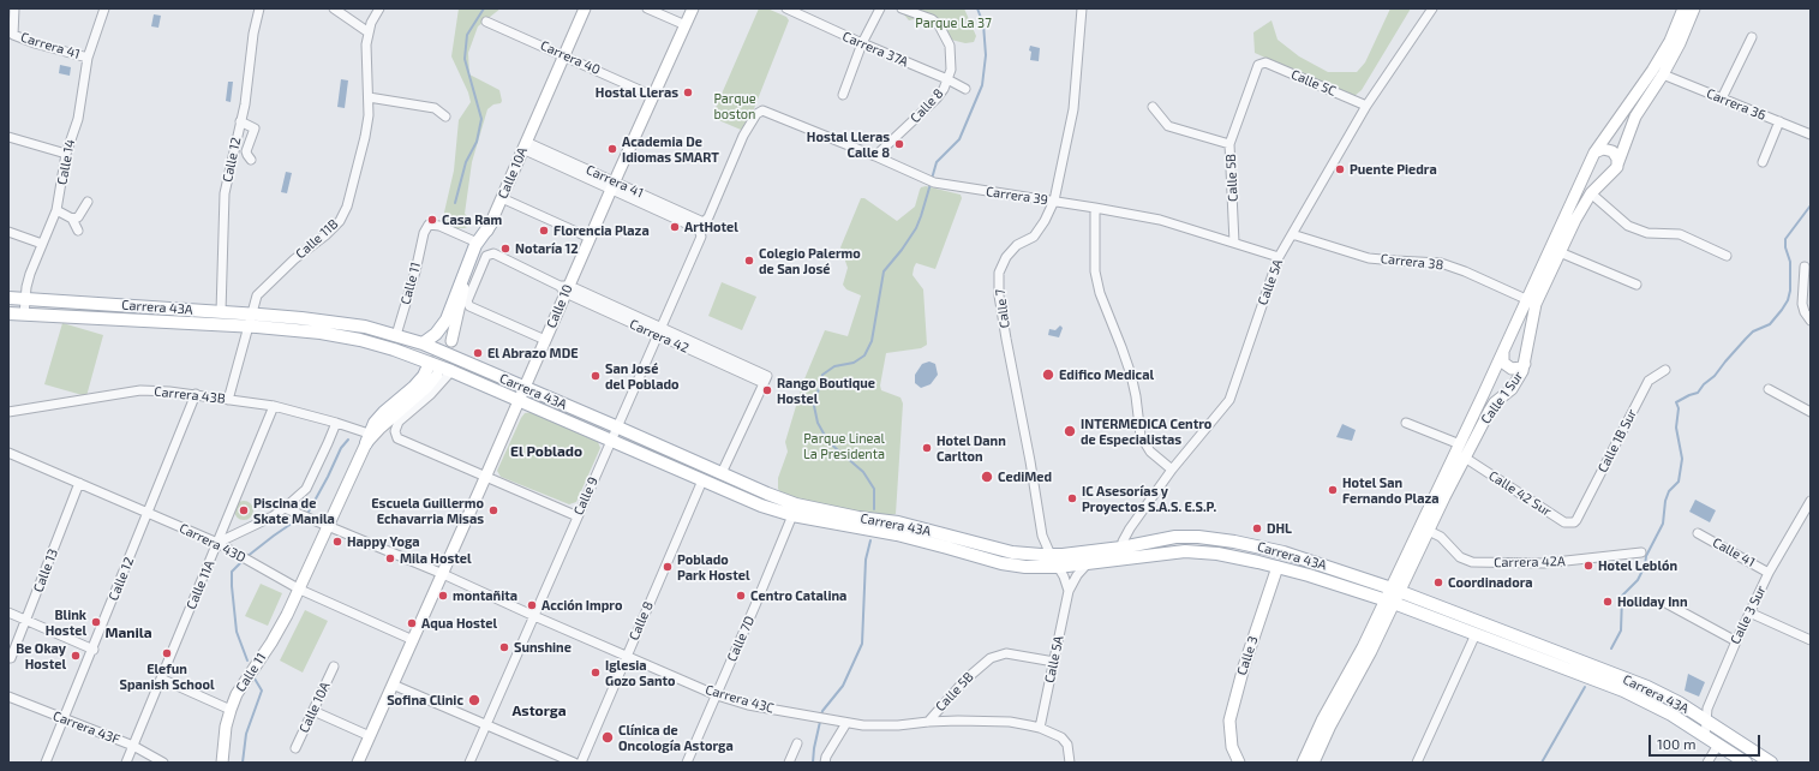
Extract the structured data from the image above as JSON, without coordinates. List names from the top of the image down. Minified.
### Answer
{"streets":{"main road":["Carrera 43A"],"street":["Carrera 41","Carrera 37A","Carrera 40","Calle 5C","Carrera 36","Calle 8","Calle 12","Calle 14","Calle 10A","Calle 5B","Carrera 39","Calle 11B","Carrera 38","Calle 5A","Calle 11","Calle 10","Calle 7","Carrera 42","Carrera 43B","Calle 1 Sur","Calle 1B Sur","Calle 42 Sur","Calle 9","Carrera 43D","Calle 41","Carrera 42A","Calle 13","Calle 11A","Calle 3 Sur","Calle 7D","Calle 3","Carrera 43C","Carrera 43F"]},"crossings":[["Carrera 41","Calle 14"],["Carrera 41","Calle 10A"],["Carrera 41","Calle 10"],["Carrera 41","Calle 9"],["Carrera 37A","Calle 8"],["Carrera 40","Calle 10A"],["Carrera 40","Calle 10"],["Calle 5C","Calle 5B"],["Calle 5C","Calle 5A"],["Carrera 36","Calle 1 Sur"],["Calle 8","Carrera 39"],["Calle 8","Carrera 43A"],["Calle 8","Carrera 43C"],["Calle 12","Carrera 43A"],["Calle 12","Carrera 43B"],["Calle 12","Carrera 43D"],["Calle 12","Carrera 43F"],["Calle 14","Carrera 43A"],["Calle 5B","Carrera 39"],["Calle 5B","Calle 5A"],["Calle 5B","Carrera 43C"],["Carrera 39","Calle 5A"],["Carrera 39","Calle 7"],["Carrera 39","Calle 9"],["Calle 11B","Carrera 43A"],["Calle 11B","Carrera 43B"],["Carrera 38","Calle 5A"],["Carrera 38","Calle 1 Sur"],["Calle 5A","Carrera 43A"],["Calle 5A","Carrera 43C"],["Calle 11","Carrera 43A"],["Calle 11","Carrera 43D"],["Calle 10","Carrera 43A"],["Calle 10","Carrera 42"],["Calle 10","Carrera 43D"],["Calle 10","Carrera 43C"],["Carrera 43A","Calle 7"],["Carrera 43A","Carrera 42"],["Carrera 43A","Calle 1 Sur"],["Carrera 43A","Calle 9"],["Carrera 43A","Calle 3 Sur"],["Carrera 43A","Calle 7D"],["Carrera 43A","Calle 3"],["Carrera 42","Calle 9"],["Carrera 43B","Calle 11A"],["Calle 1 Sur","Calle 42 Sur"],["Calle 1 Sur","Carrera 42A"],["Calle 1B Sur","Calle 42 Sur"],["Calle 9","Carrera 43C"],["Carrera 43D","Calle 13"],["Carrera 43D","Calle 11A"],["Calle 41","Calle 3 Sur"],["Calle 11A","Carrera 43F"],["Calle 7D","Carrera 43C"]],"districts":["El Poblado","Manila","Astorga"],"parks":["Parque La 37","Parque boston","Parque Lineal La Presidenta"],"places":["Hostal Lleras","Hostal Lleras Calle 8","Academia De Idiomas SMART","Puente Piedra","Casa Ram","ArtHotel","Florencia Plaza","Notaría 12","Colegio Palermo de San José","El Abrazo MDE","Edifico Medical","San José del Poblado","Rango Boutique Hostel","INTERMEDICA Centro de Especialistas","Hotel Dann Carlton","CediMed","Hotel San Fernando Plaza","IC Asesorías y Proyectos S.A.S. E.S.P.","Piscina de Skate Manila","Escuela Guillermo Echavarria Misas","DHL","Happy Yoga","Mila Hostel","Hotel Leblón","Poblado Park Hostel","Coordinadora","montañita","Centro Catalina","Holiday Inn","Acción Impro","Blink Hostel","Aqua Hostel","Sunshine","Elefun Spanish School","Be Okay Hostel","Iglesia Gozo Santo","Sofina Clinic","Clínica de Oncología Astorga"],"scale_bar":"100 m"}
